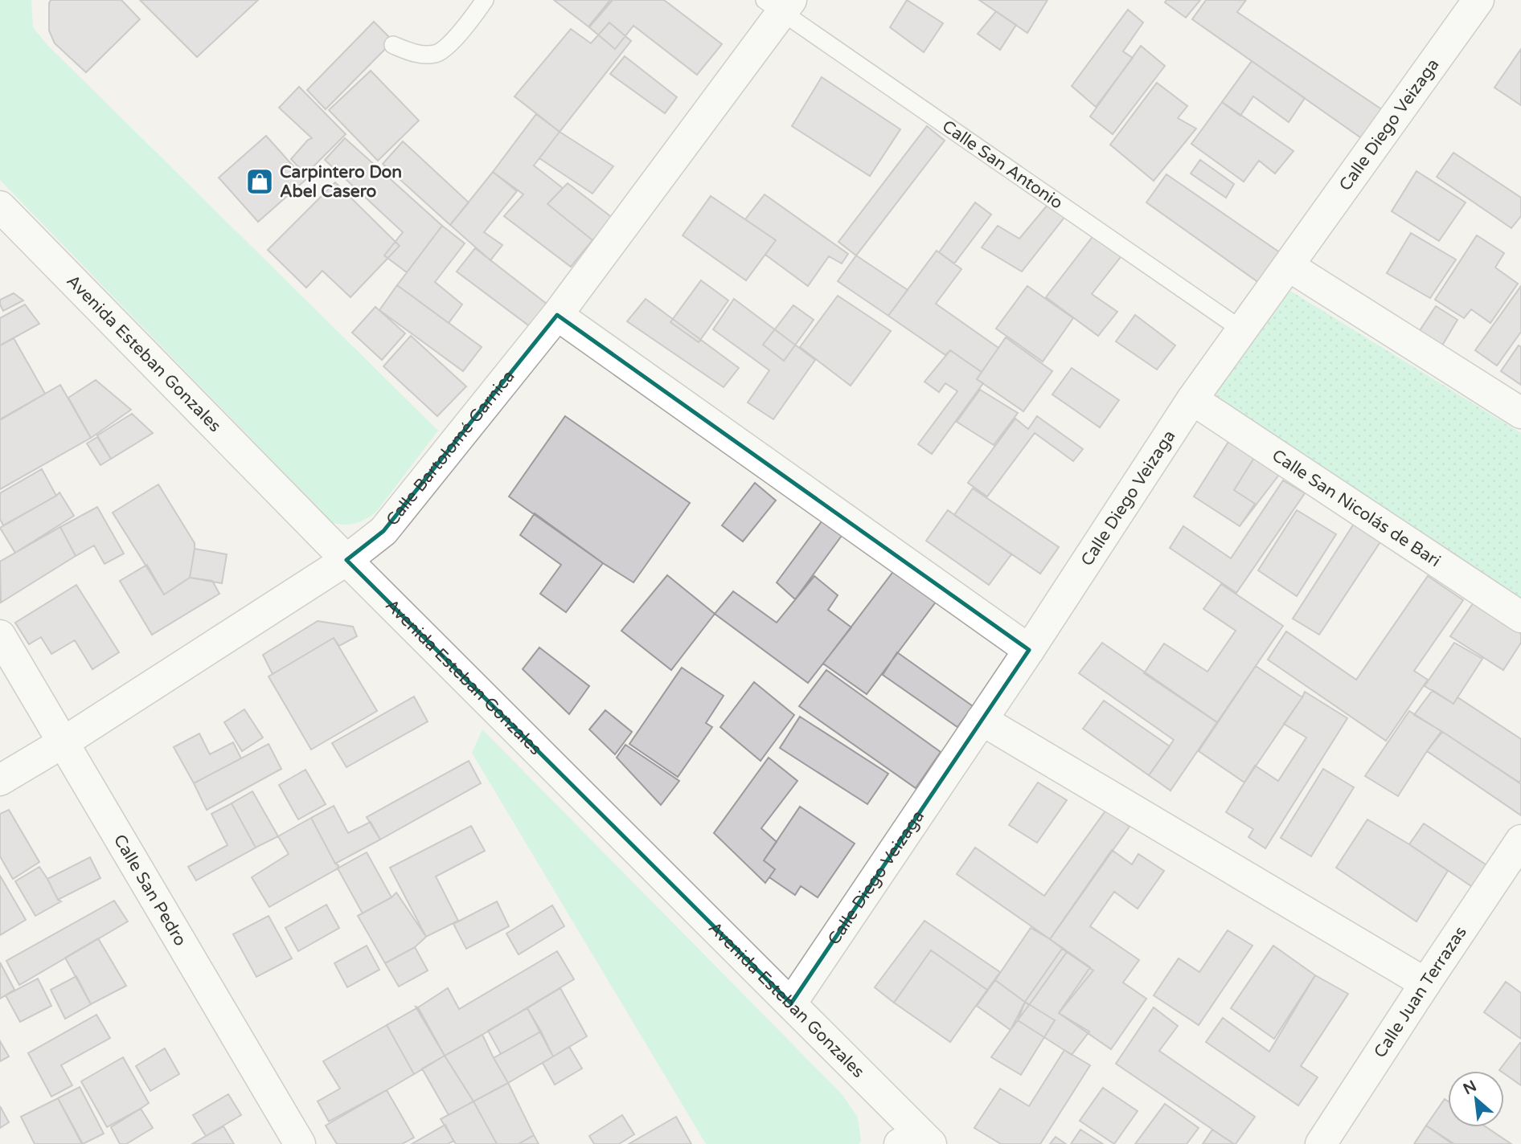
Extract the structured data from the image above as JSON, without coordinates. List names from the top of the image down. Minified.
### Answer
{"streets":{"street":["Calle Diego Veizaga","Avenida Esteban Gonzales","Calle Bartolomé Garnica","Calle San Nicolás de Bari","Calle San Pedro","Calle Juan Terrazas"],"lane":["Calle San Antonio"]},"crossings":[["Calle Diego Veizaga","Calle San Antonio"],["Calle Diego Veizaga","Avenida Esteban Gonzales"],["Calle Diego Veizaga","Calle San Nicolás de Bari"],["Calle San Antonio","Calle Bartolomé Garnica"],["Avenida Esteban Gonzales","Calle Bartolomé Garnica"],["Calle Bartolomé Garnica","Calle San Pedro"]],"places":{"shop":["Carpintero Don Abel Casero"]},"north":"top left"}
